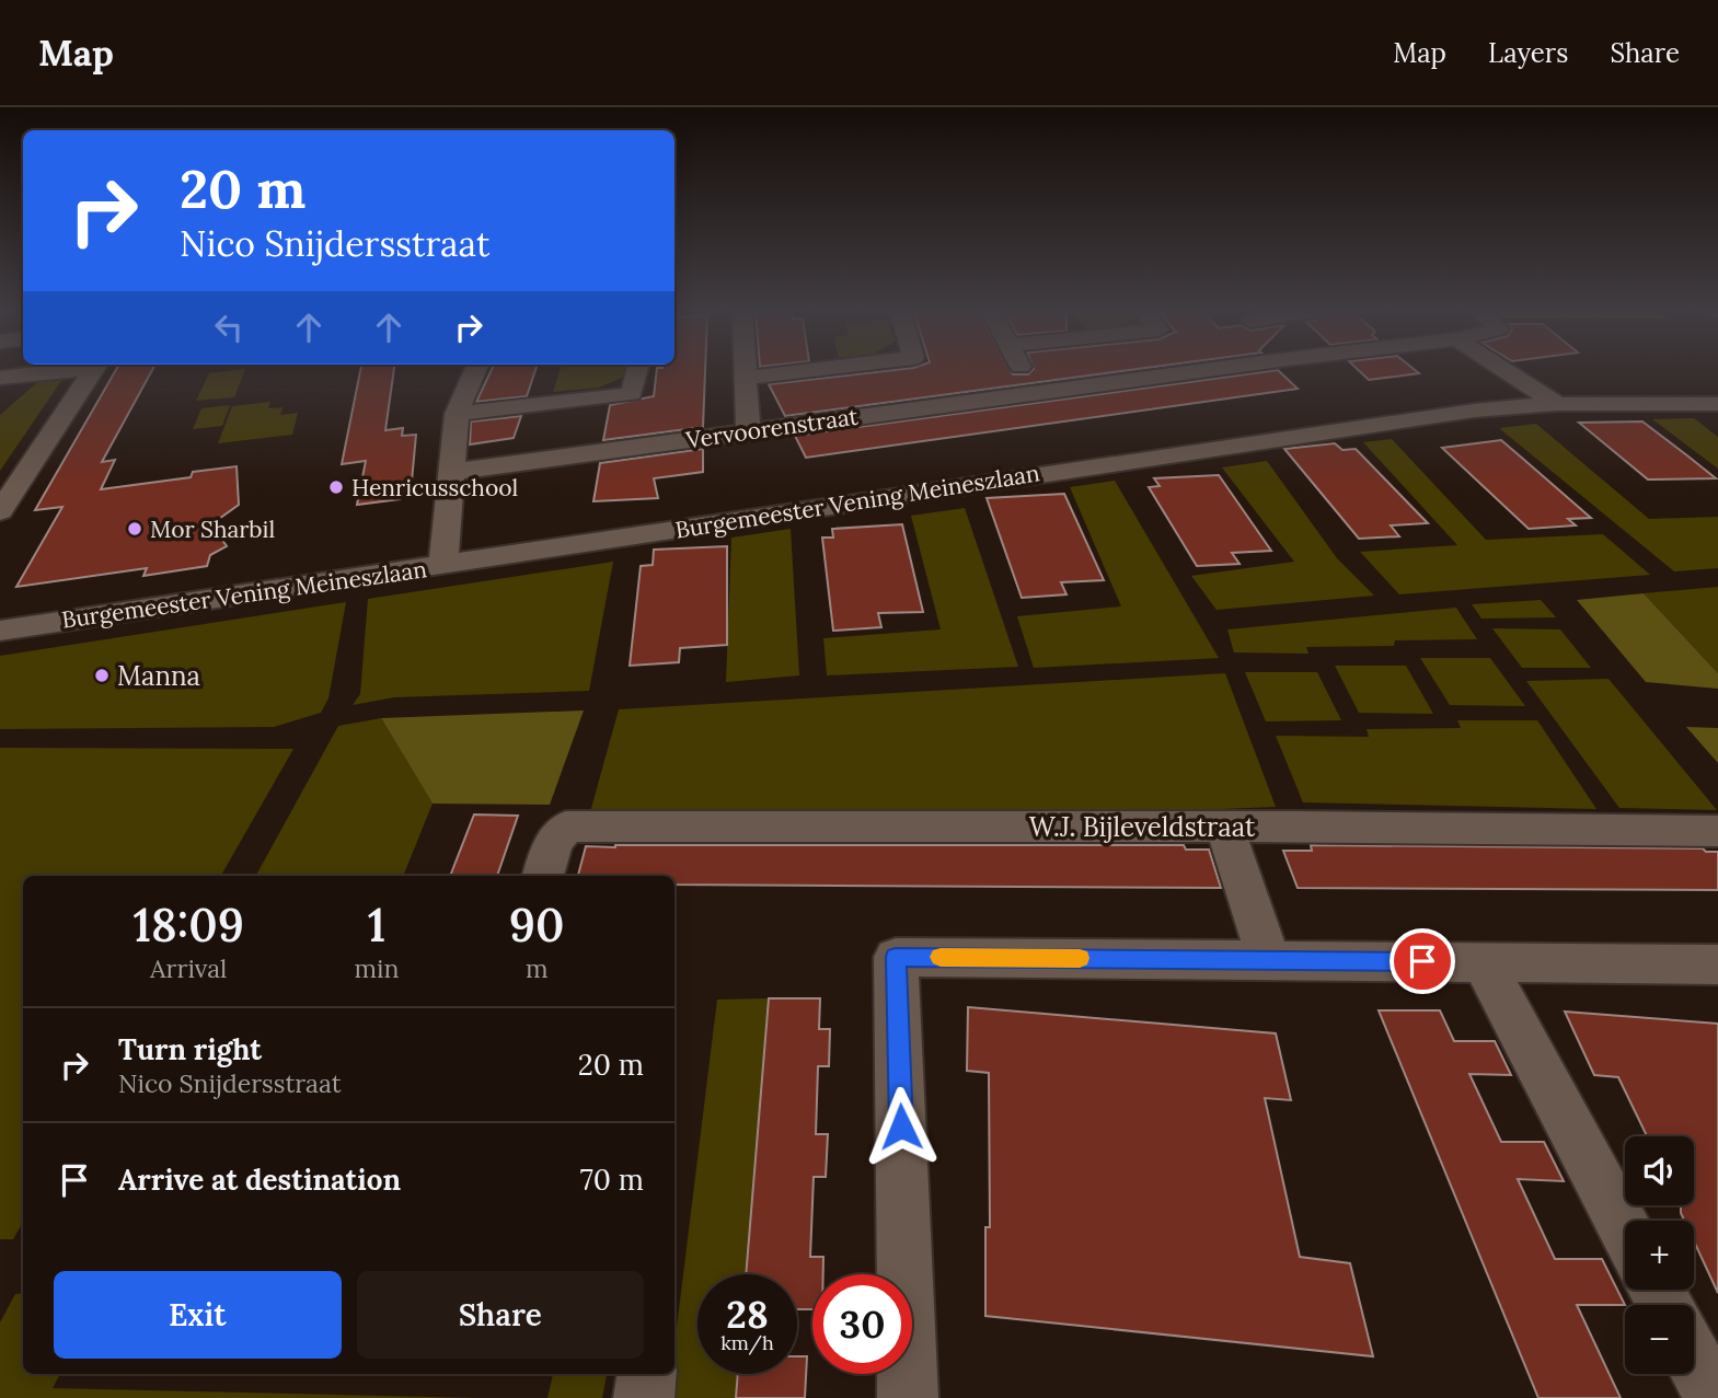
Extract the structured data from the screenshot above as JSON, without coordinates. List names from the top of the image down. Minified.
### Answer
{"streets":{"street":["Vervoorenstraat","Burgemeester Vening Meineszlaan","W.J. Bijleveldstraat"]},"places":["Henricusschool","Mor Sharbil","Manna"],"page":{"header":"Map","nav":["Map","Layers","Share"],"turn":["20 m","Nico Snijdersstraat"],"eta":["18:09","Arrival","1","min","90","m"],"list":[{"name":"Turn right","note":"Nico Snijdersstraat","value":"20 m"},{"name":"Arrive at destination","value":"70 m"}],"map_buttons":["+","−"],"buttons":["Exit","Share"],"speed":"28 km/h","limit":"30"}}
